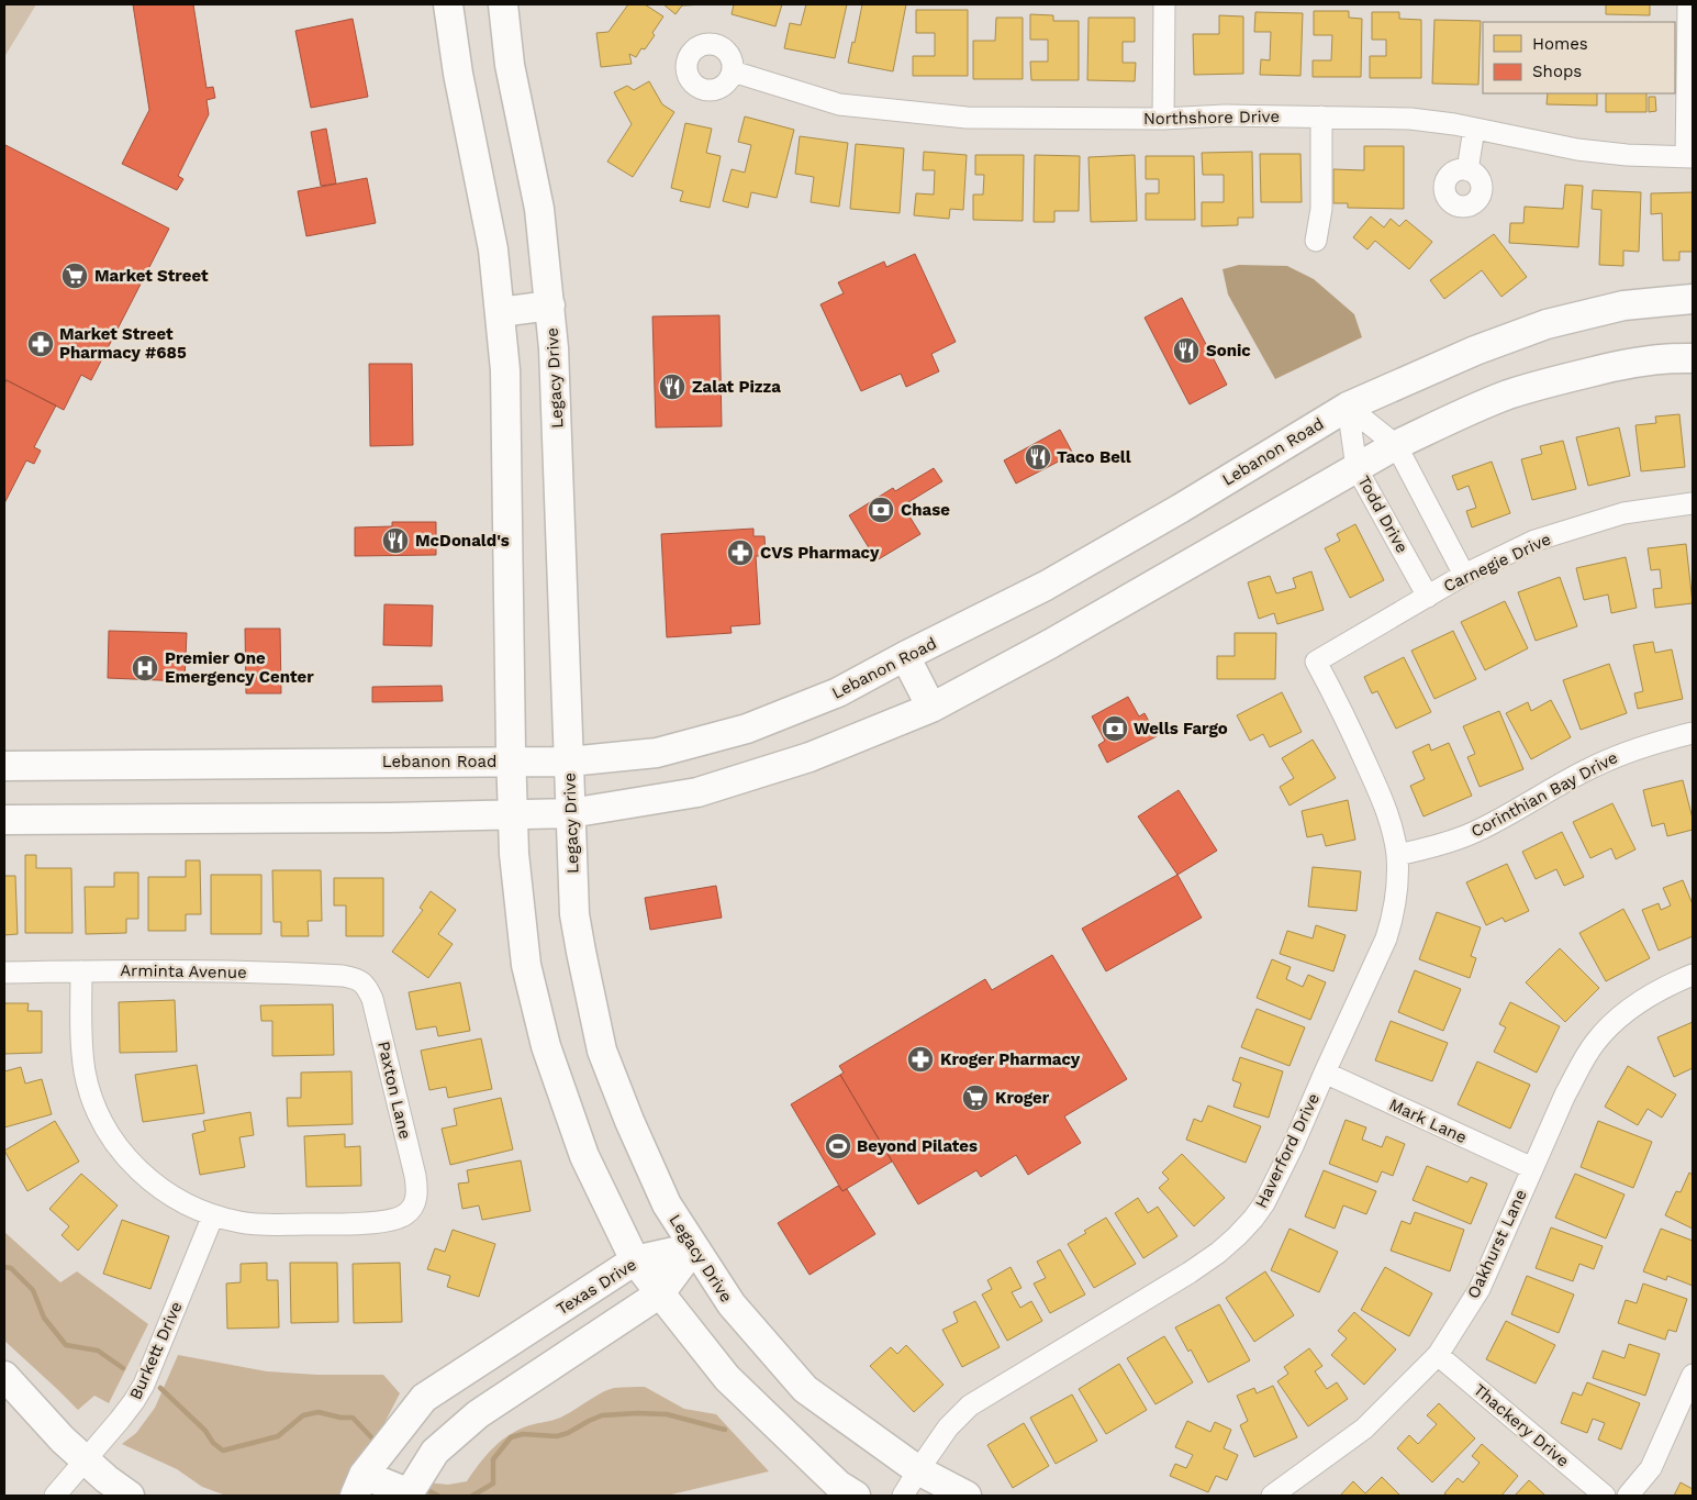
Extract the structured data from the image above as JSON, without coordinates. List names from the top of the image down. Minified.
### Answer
{"streets":{"main road":["Legacy Drive","Lebanon Road","Texas Drive"],"street":["Northshore Drive","Todd Drive","Carnegie Drive","Corinthian Bay Drive","Arminta Avenue","Paxton Lane","Mark Lane","Haverford Drive","Oakhurst Lane","Burkett Drive","Thackery Drive"]},"crossings":[["Legacy Drive","Lebanon Road"],["Legacy Drive","Haverford Drive"],["Legacy Drive","Texas Drive"],["Lebanon Road","Todd Drive"],["Todd Drive","Carnegie Drive"],["Carnegie Drive","Haverford Drive"],["Corinthian Bay Drive","Haverford Drive"],["Arminta Avenue","Paxton Lane"],["Paxton Lane","Burkett Drive"],["Mark Lane","Haverford Drive"],["Mark Lane","Oakhurst Lane"],["Oakhurst Lane","Thackery Drive"]],"places":{"supermarket":["Market Street","Kroger"],"pharmacy":["Market Street Pharmacy #685","CVS Pharmacy","Kroger Pharmacy"],"restaurant":["Sonic","Zalat Pizza","Taco Bell","McDonald's"],"bank":["Chase","Wells Fargo"],"hospital":["Premier One Emergency Center"],"sports":["Beyond Pilates"]},"legend":["Homes","Shops"]}
